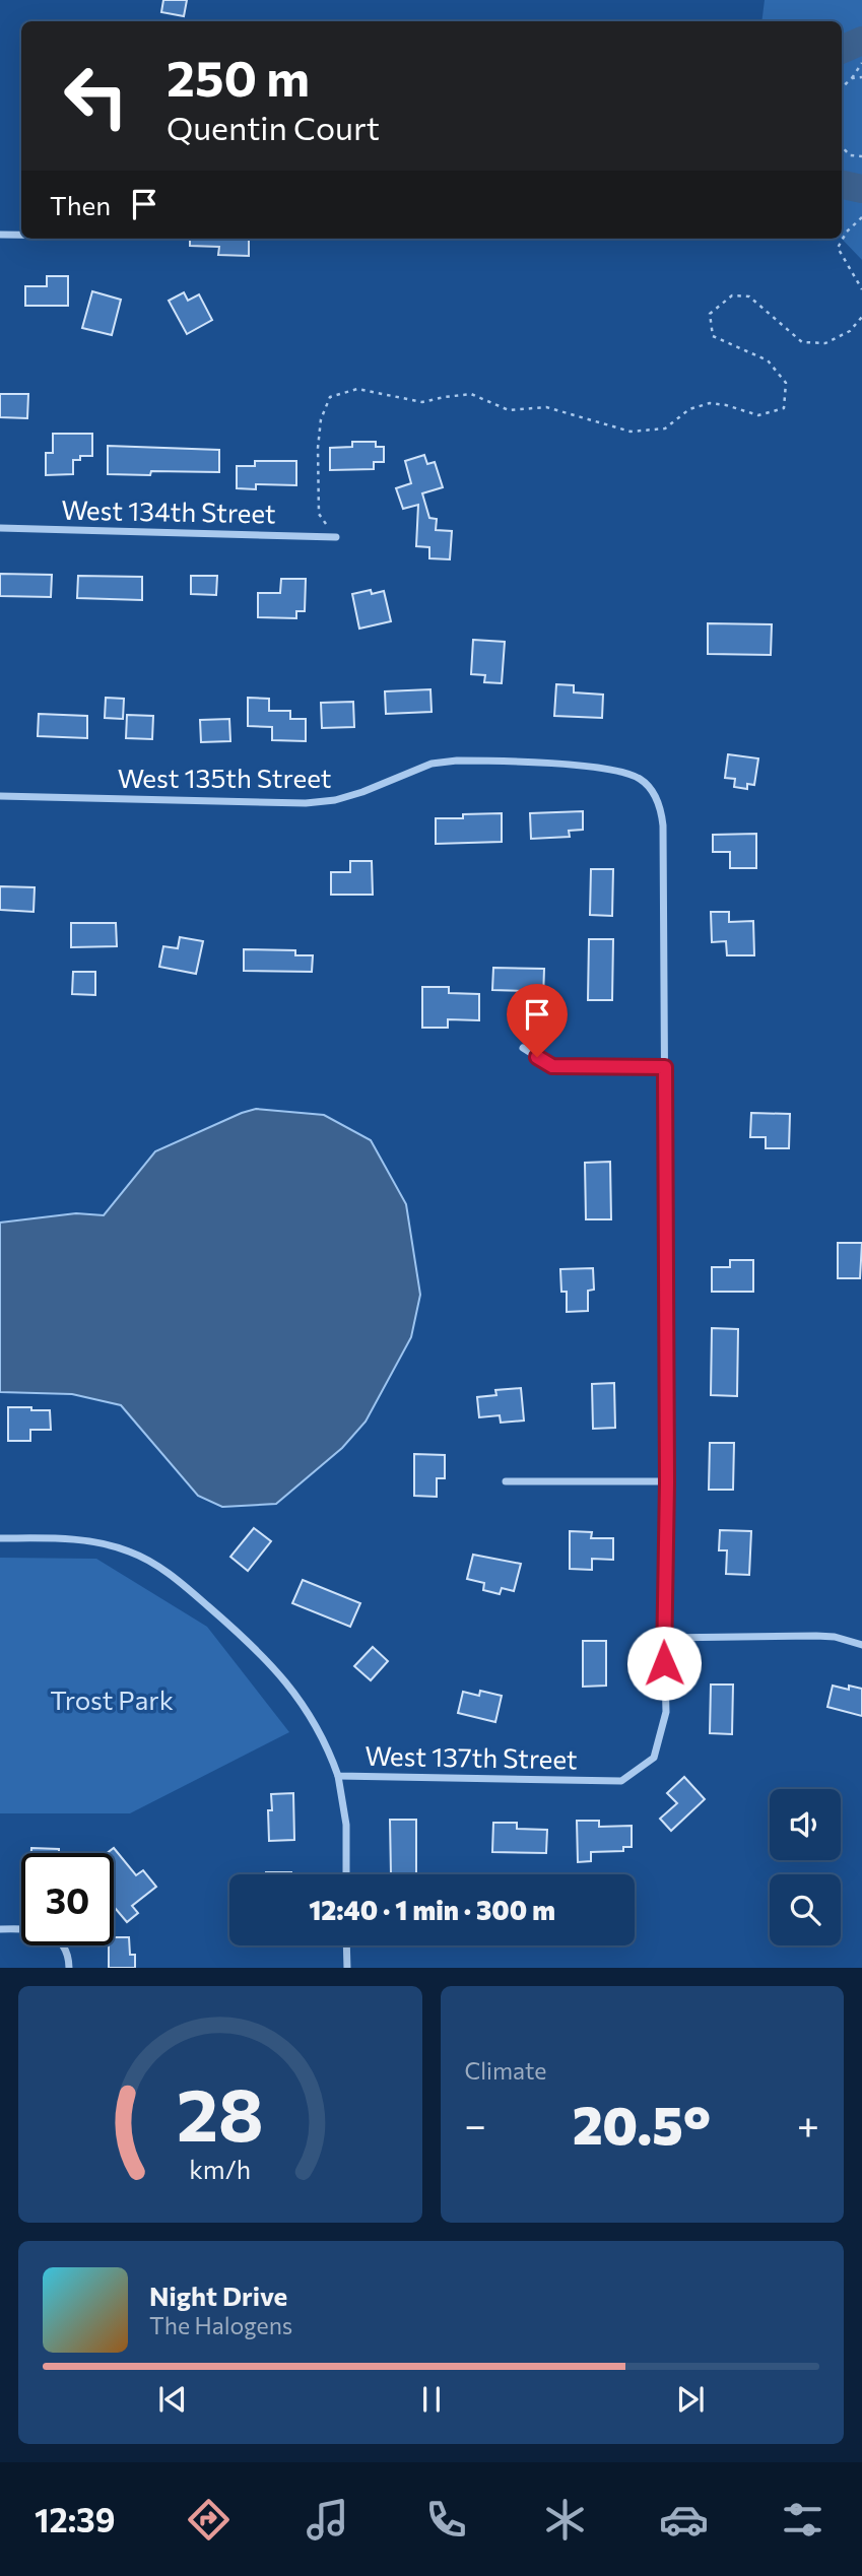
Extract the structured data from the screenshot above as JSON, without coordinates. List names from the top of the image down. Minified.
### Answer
{"streets":{"street":["West 134th Street","West 135th Street","West 137th Street"]},"parks":["Trost Park"],"page":{"turn":["250 m","Quentin Court"],"then":"Then","limit":"30","trip":"12:40 · 1 min · 300 m","tile":"Climate","heat":["−","20.5°","+"],"song":["Night Drive","The Halogens"],"tabs":"12:39","gauge":["28","km/h"]}}
